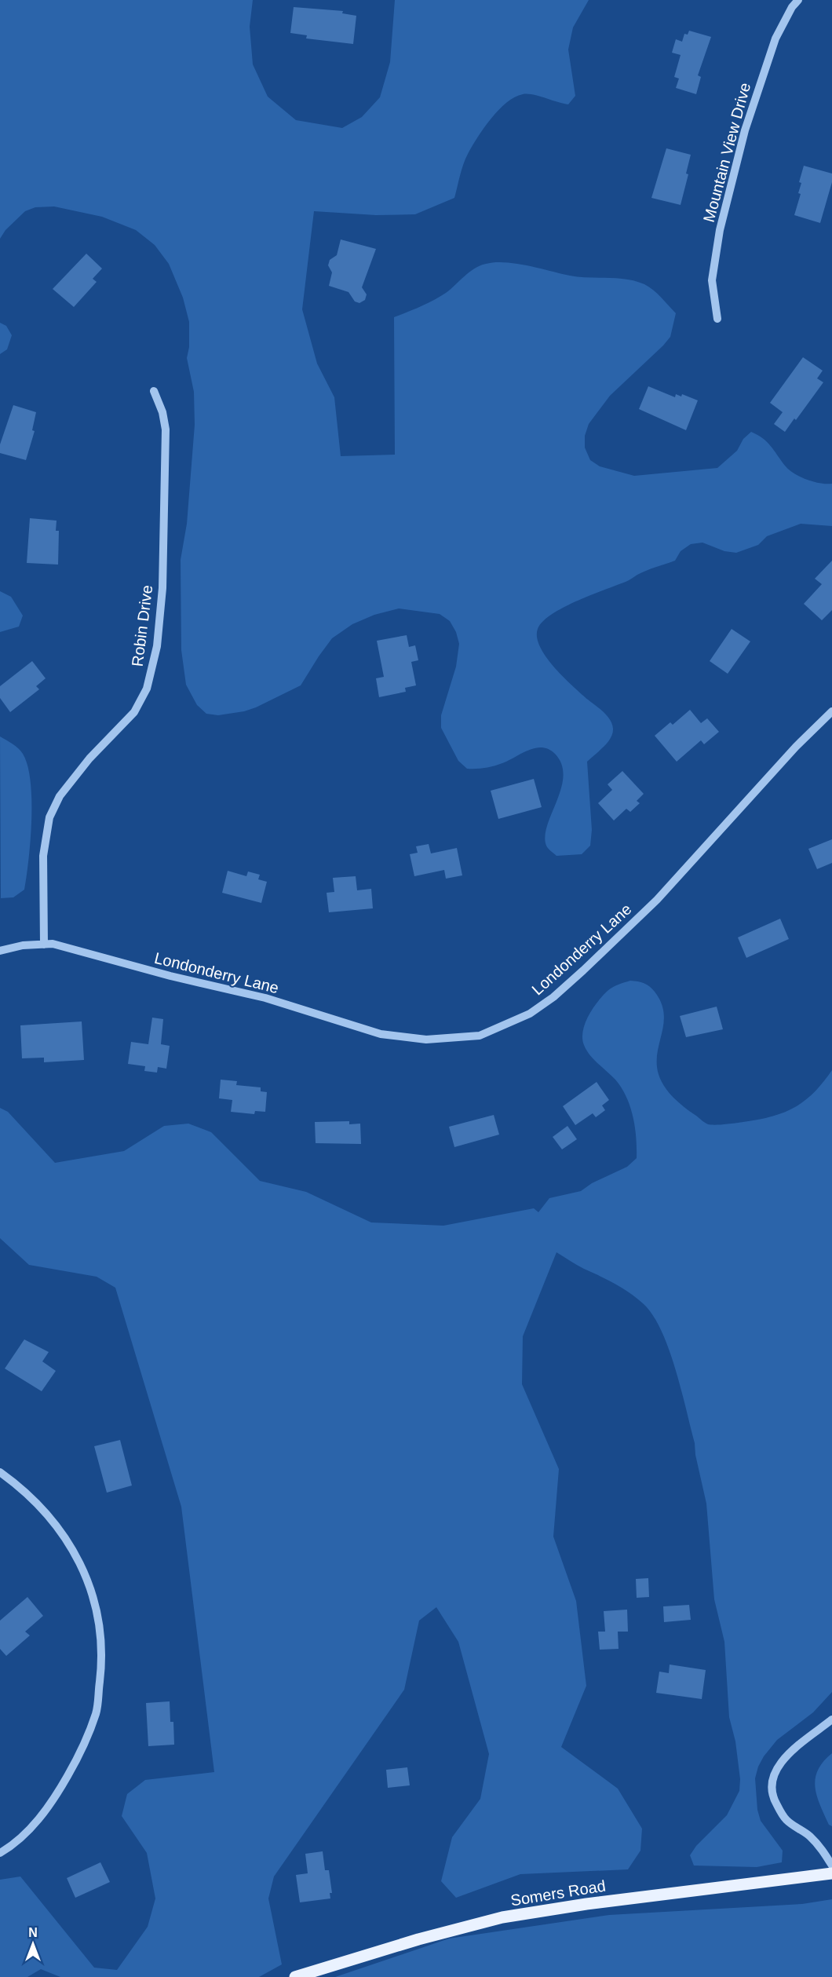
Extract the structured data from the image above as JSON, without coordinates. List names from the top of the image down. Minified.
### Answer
{"streets":{"main road":["Somers Road"],"street":["Mountain View Drive","Robin Drive","Londonderry Lane"]},"crossings":[["Robin Drive","Londonderry Lane"]],"north":"top"}
